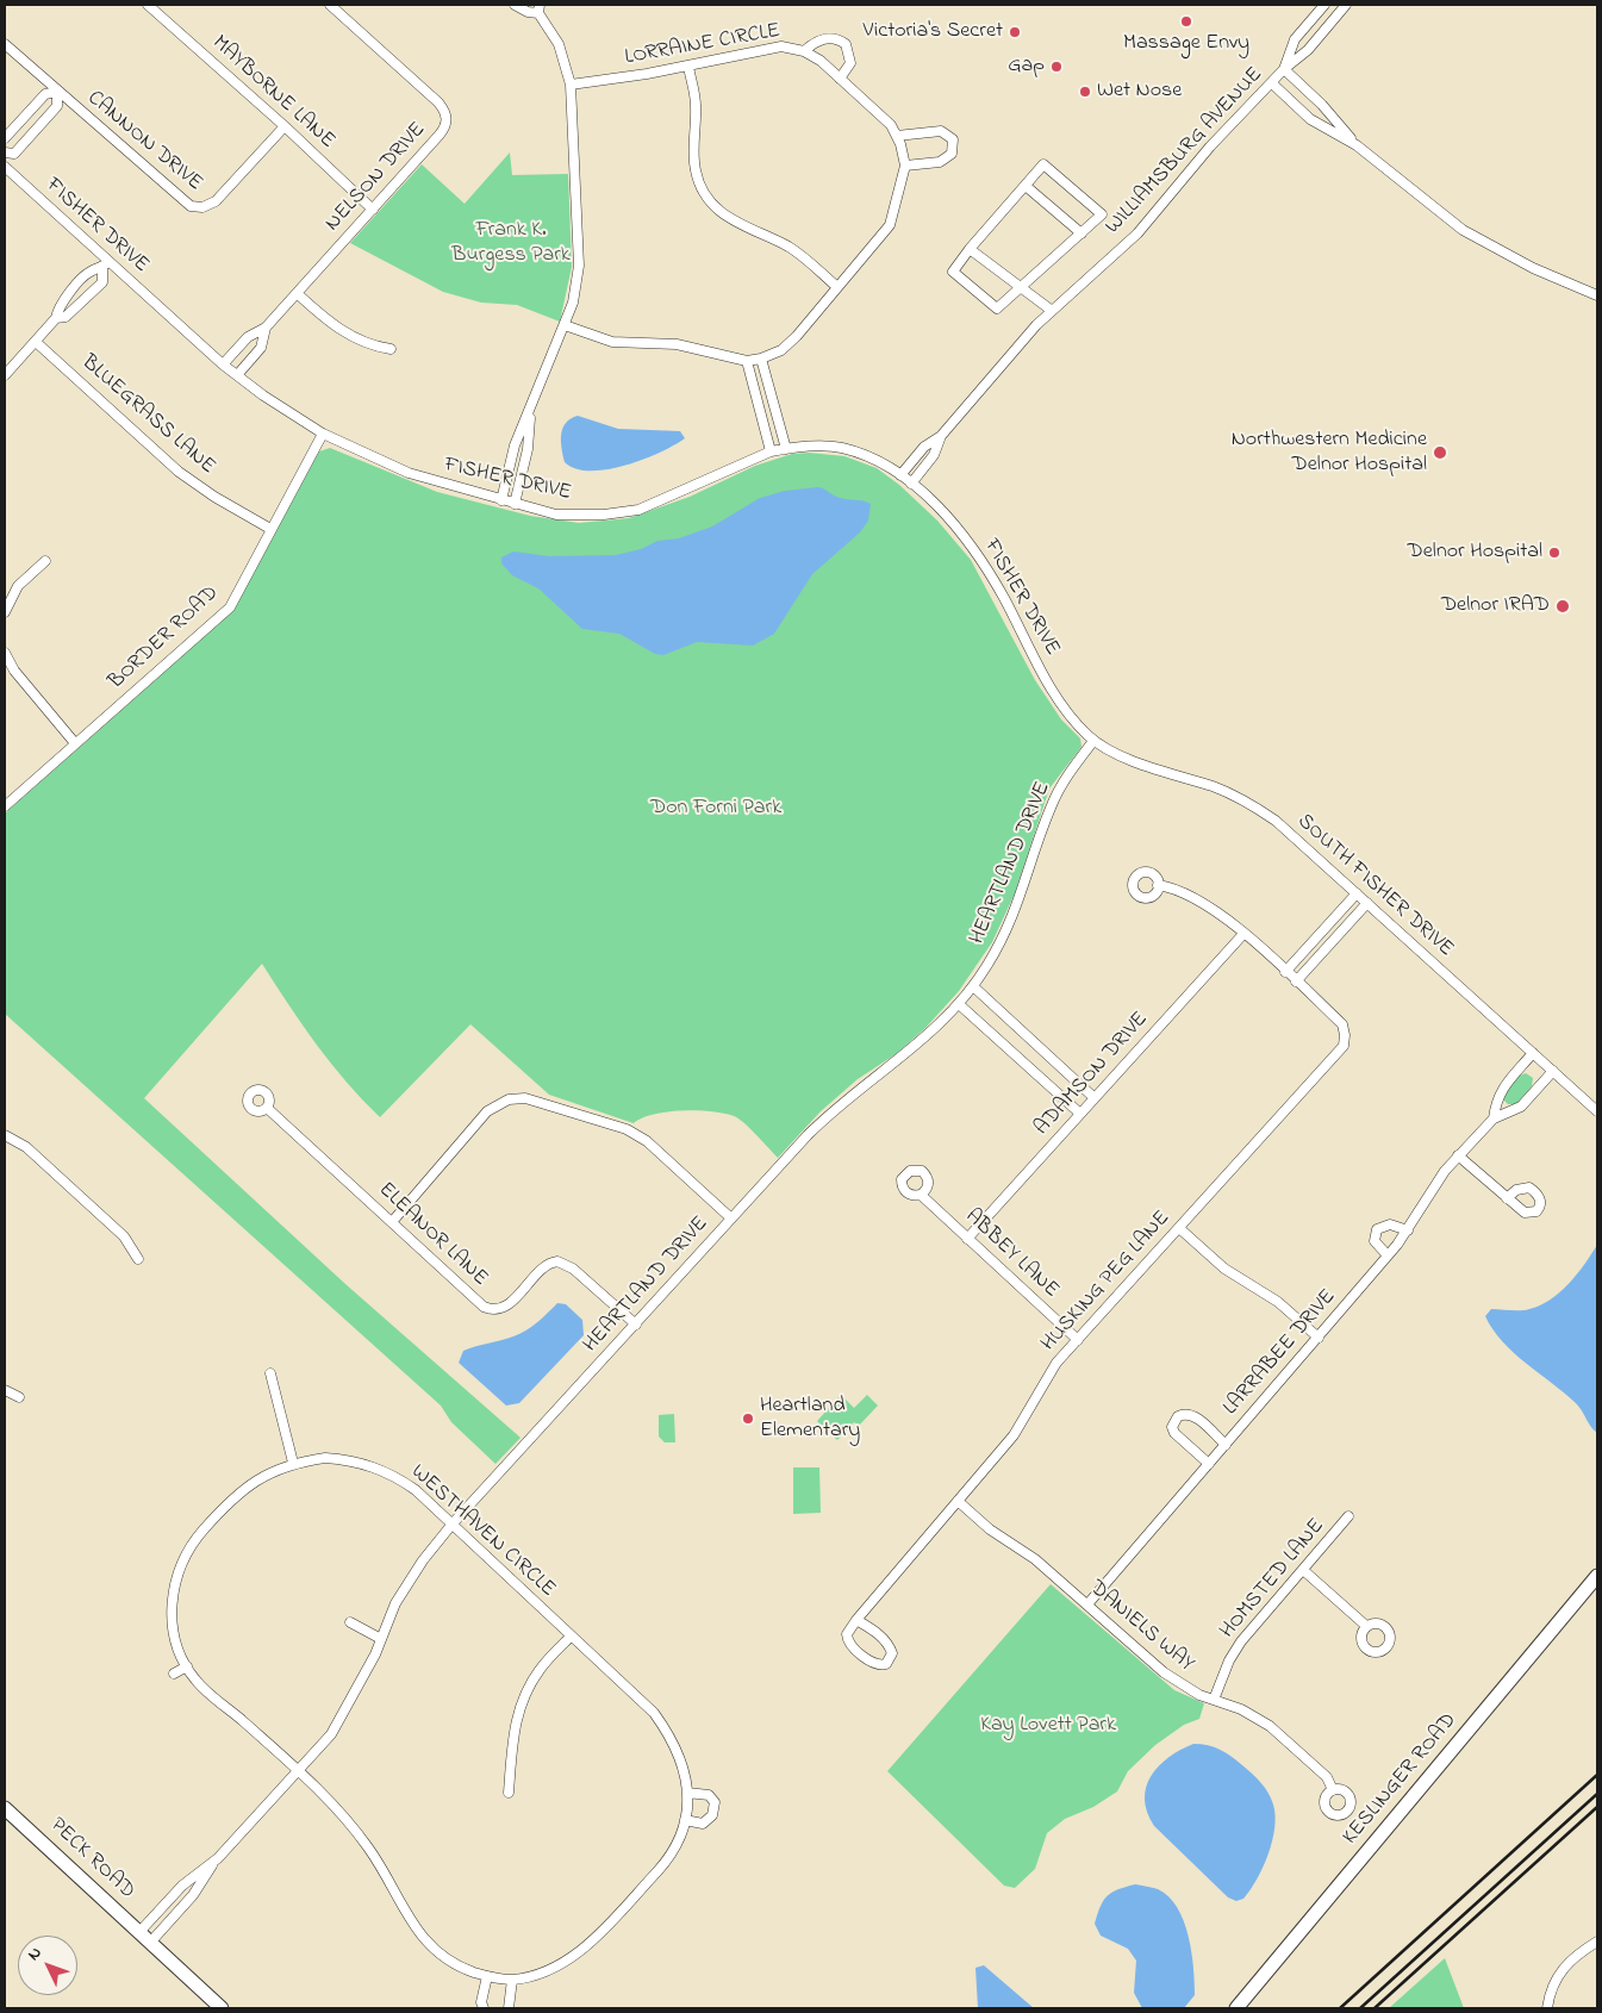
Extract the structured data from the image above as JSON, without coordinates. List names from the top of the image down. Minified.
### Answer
{"streets":{"main road":["KESLINGER ROAD","PECK ROAD"],"street":["LORRAINE CIRCLE","MAYBORNE LANE","CANNON DRIVE","WILLIAMSBURG AVENUE","NELSON DRIVE","FISHER DRIVE","BLUEGRASS LANE","BORDER ROAD","HEARTLAND DRIVE","SOUTH FISHER DRIVE","ADAMSON DRIVE","ELEANOR LANE","ABBEY LANE","HUSKING PEG LANE","LARRABEE DRIVE","WESTHAVEN CIRCLE","HOMSTED LANE","DANIELS WAY"]},"crossings":[["MAYBORNE LANE","CANNON DRIVE"],["MAYBORNE LANE","NELSON DRIVE"],["WILLIAMSBURG AVENUE","FISHER DRIVE"],["NELSON DRIVE","FISHER DRIVE"],["FISHER DRIVE","BORDER ROAD"],["FISHER DRIVE","HEARTLAND DRIVE"],["FISHER DRIVE","SOUTH FISHER DRIVE"],["BLUEGRASS LANE","BORDER ROAD"],["HEARTLAND DRIVE","SOUTH FISHER DRIVE"],["HEARTLAND DRIVE","ELEANOR LANE"],["HEARTLAND DRIVE","WESTHAVEN CIRCLE"],["HEARTLAND DRIVE","PECK ROAD"],["SOUTH FISHER DRIVE","LARRABEE DRIVE"],["ADAMSON DRIVE","ABBEY LANE"],["ADAMSON DRIVE","HUSKING PEG LANE"],["ABBEY LANE","HUSKING PEG LANE"],["HUSKING PEG LANE","DANIELS WAY"],["LARRABEE DRIVE","DANIELS WAY"],["HOMSTED LANE","DANIELS WAY"]],"parks":["Frank K. Burgess Park","Don Forni Park","Kay Lovett Park"],"places":["Massage Envy","Victoria's Secret","Gap","Wet Nose","Northwestern Medicine Delnor Hospital","Delnor Hospital","Delnor IRAD","Heartland Elementary"],"north":"top left"}
